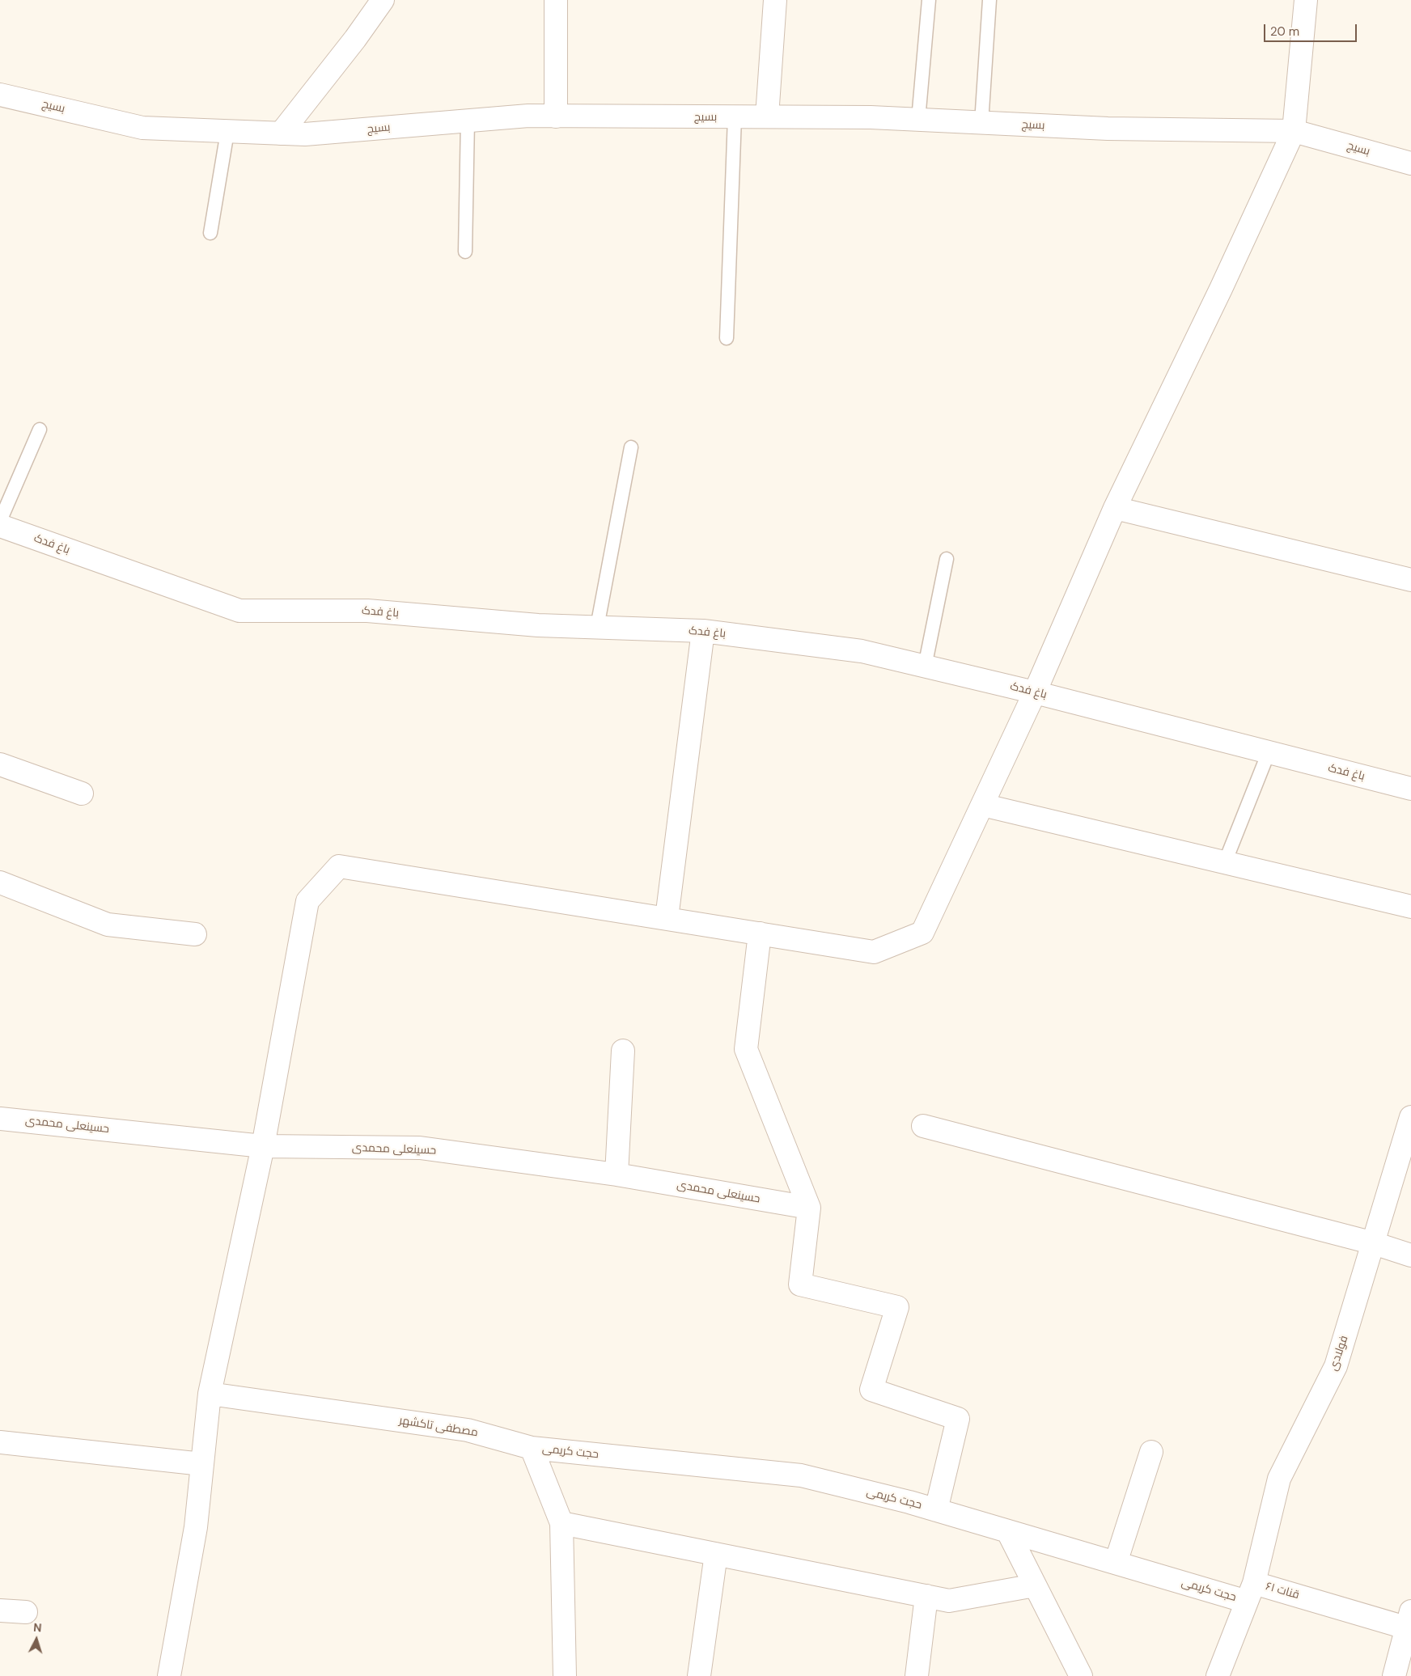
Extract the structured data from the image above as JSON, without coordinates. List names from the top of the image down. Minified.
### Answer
{"streets":{"street":["بسیج","باغ فدک","حسینعلی محمدی","فولادی","مصطفی تاکشهر","حجت کریمی","قنات ۶۱"]},"crossings":[["فولادی","حجت کریمی"],["فولادی","قنات ۶۱"],["مصطفی تاکشهر","حجت کریمی"],["حجت کریمی","قنات ۶۱"]],"scale_bar":"20 m","north":"top"}
